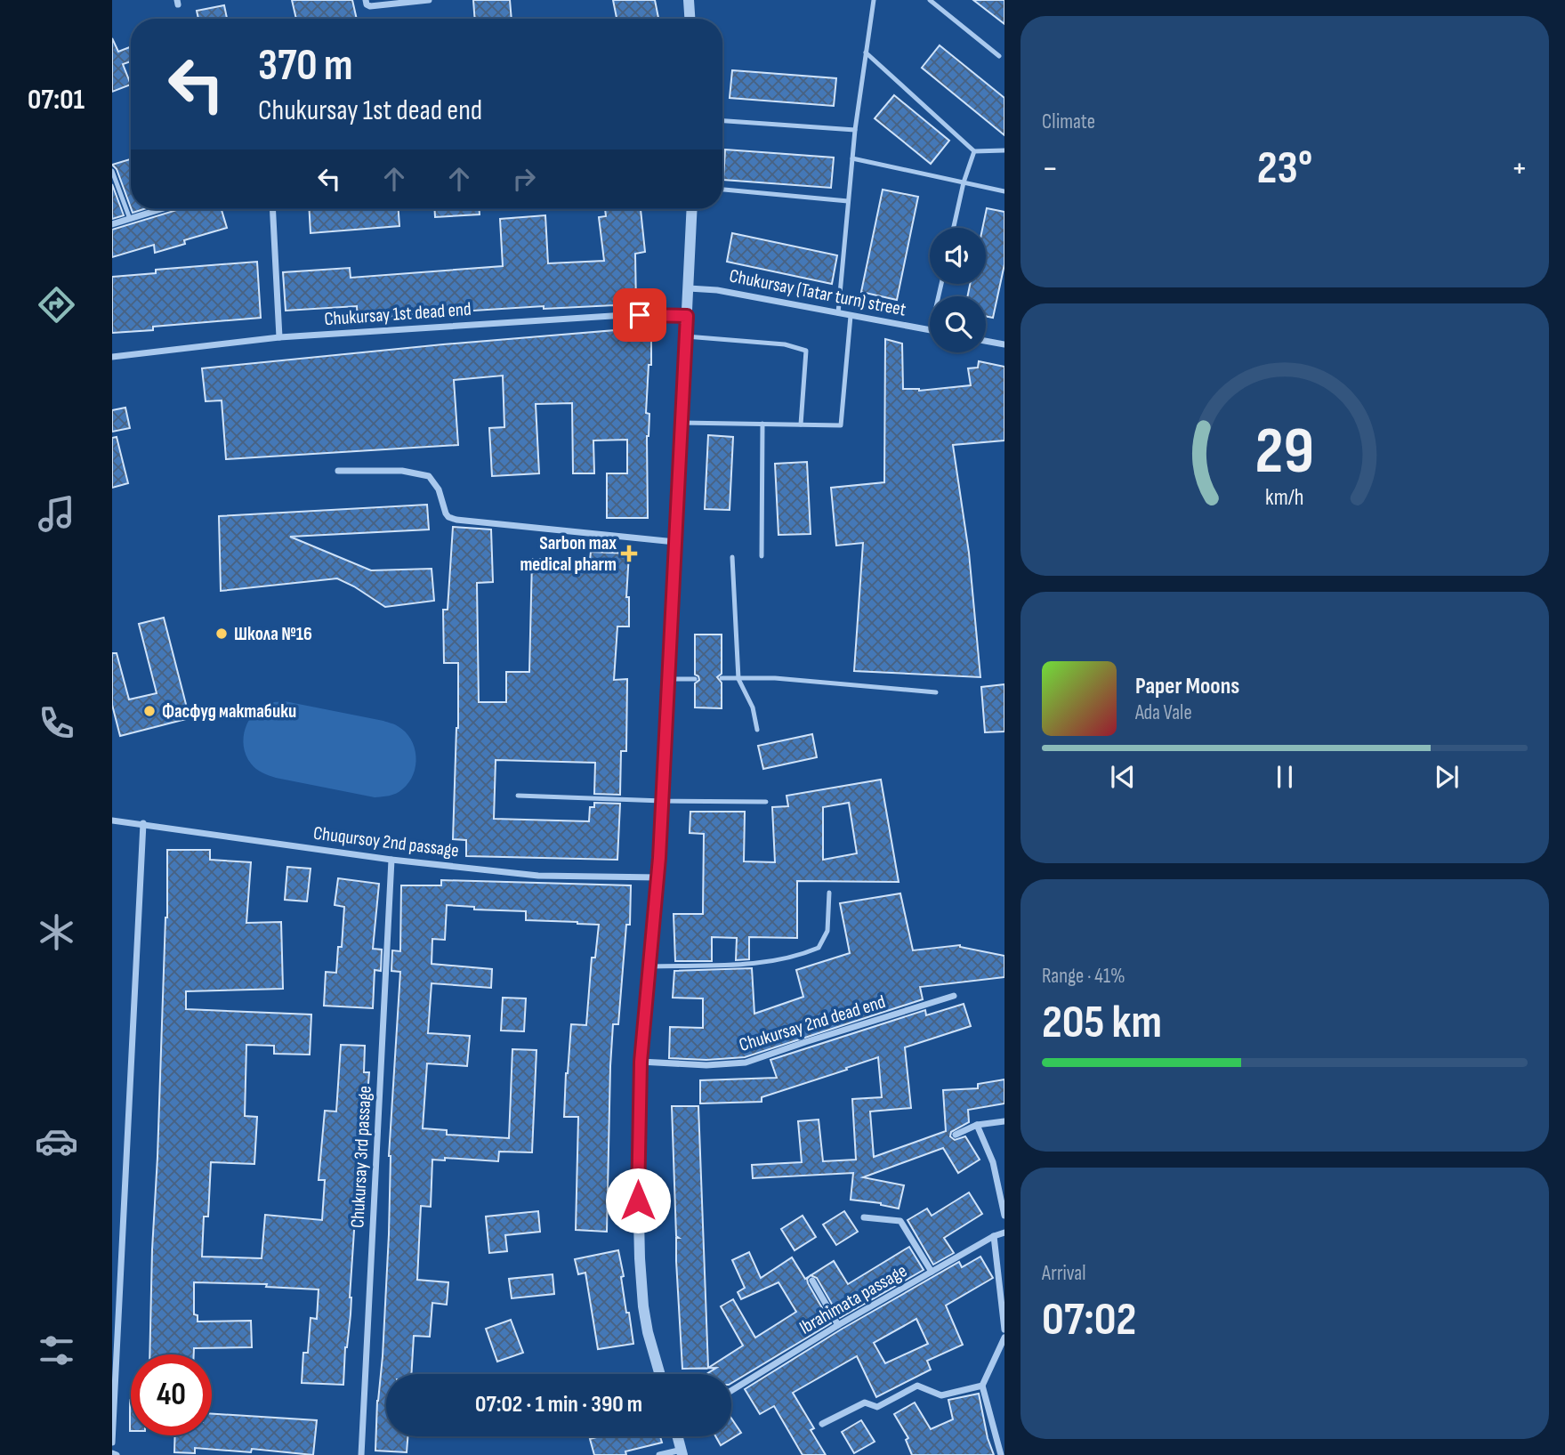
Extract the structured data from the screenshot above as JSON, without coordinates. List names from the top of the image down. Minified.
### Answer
{"streets":{"street":["Chukursay (Tatar turn) street","Chukursay 1st dead end","Chuqursoy 2nd passage","Chukursay 2nd dead end","Chukursay 3rd passage","Ibrahimаta passage"]},"crossings":[["Chuqursoy 2nd passage","Chukursay 3rd passage"]],"places":{"health":["Sarbon max medical pharm"],"other":["Школа №16","Фасфуд мактабики"]},"page":{"tabs":"07:01","tile":["Climate",["Range · 41%","205 km"],["Arrival","07:02"]],"turn":["370 m","Chukursay 1st dead end"],"heat":["−","23°","+"],"song":["Paper Moons","Ada Vale"],"limit":"40","trip":"07:02 · 1 min · 390 m","gauge":["29","km/h"]}}
